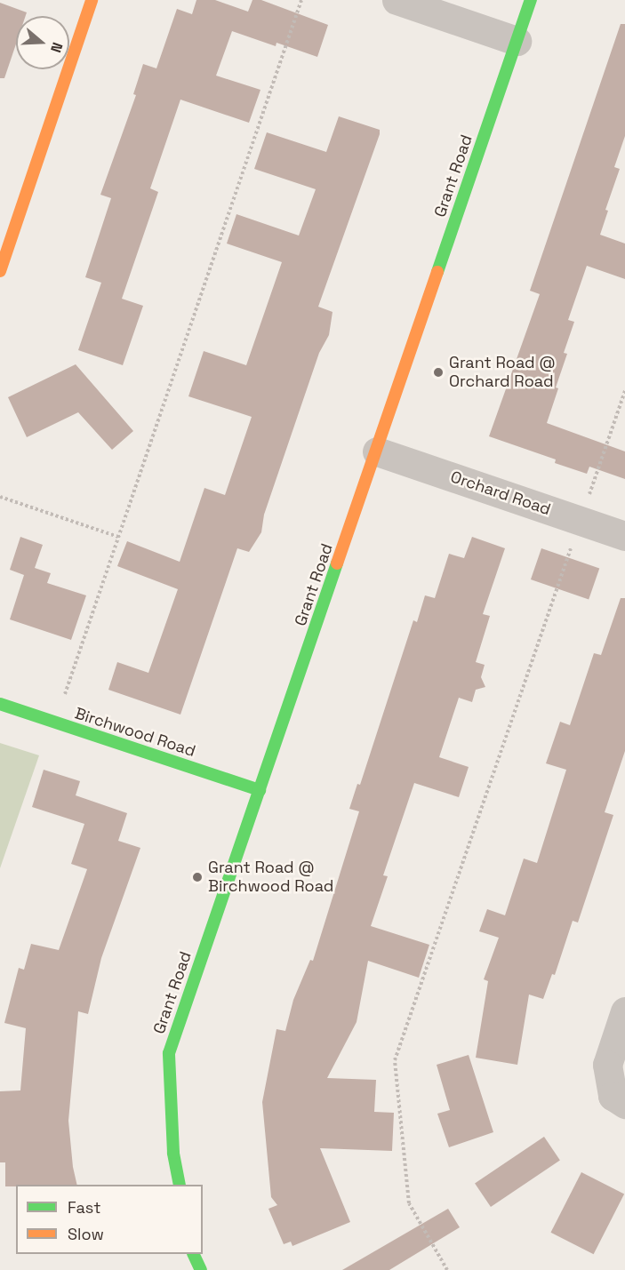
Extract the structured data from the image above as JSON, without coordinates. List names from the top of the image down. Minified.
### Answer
{"streets":{"street":["Grant Road","Orchard Road","Birchwood Road"]},"crossings":[["Grant Road","Orchard Road"],["Grant Road","Birchwood Road"]],"places":["Grant Road @ Orchard Road","Grant Road @ Birchwood Road"],"legend":["Fast","Slow"],"north":"right"}
